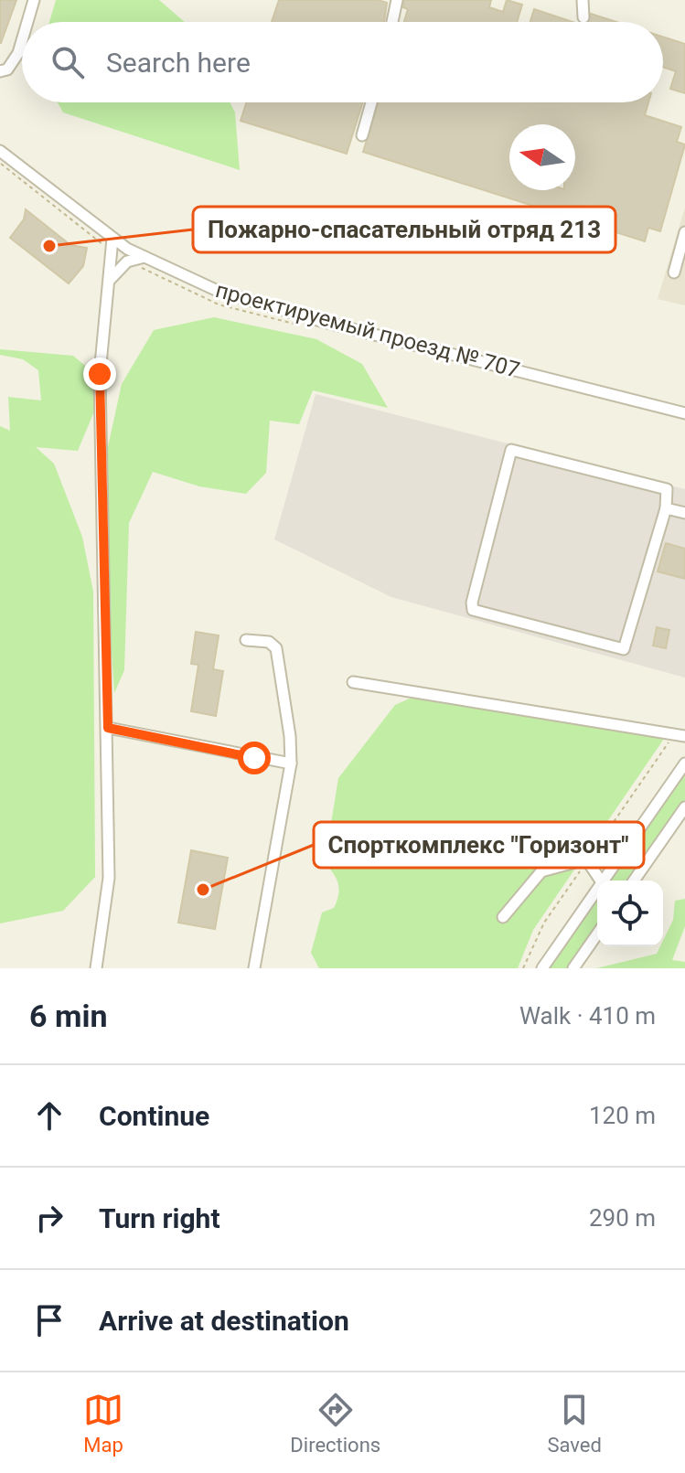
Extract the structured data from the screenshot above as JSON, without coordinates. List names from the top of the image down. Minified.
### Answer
{"streets":{"street":["проектируемый проезд № 707"]},"places":["Пожарно-спасательный отряд 213","Спорткомплекс \"Горизонт\""],"north":"left","page":{"search":"Search here","heading":["6 min","Walk · 410 m"],"list":[["Continue","120 m"],["Turn right","290 m"],"Arrive at destination"],"nav":["Map","Directions","Saved"]}}
